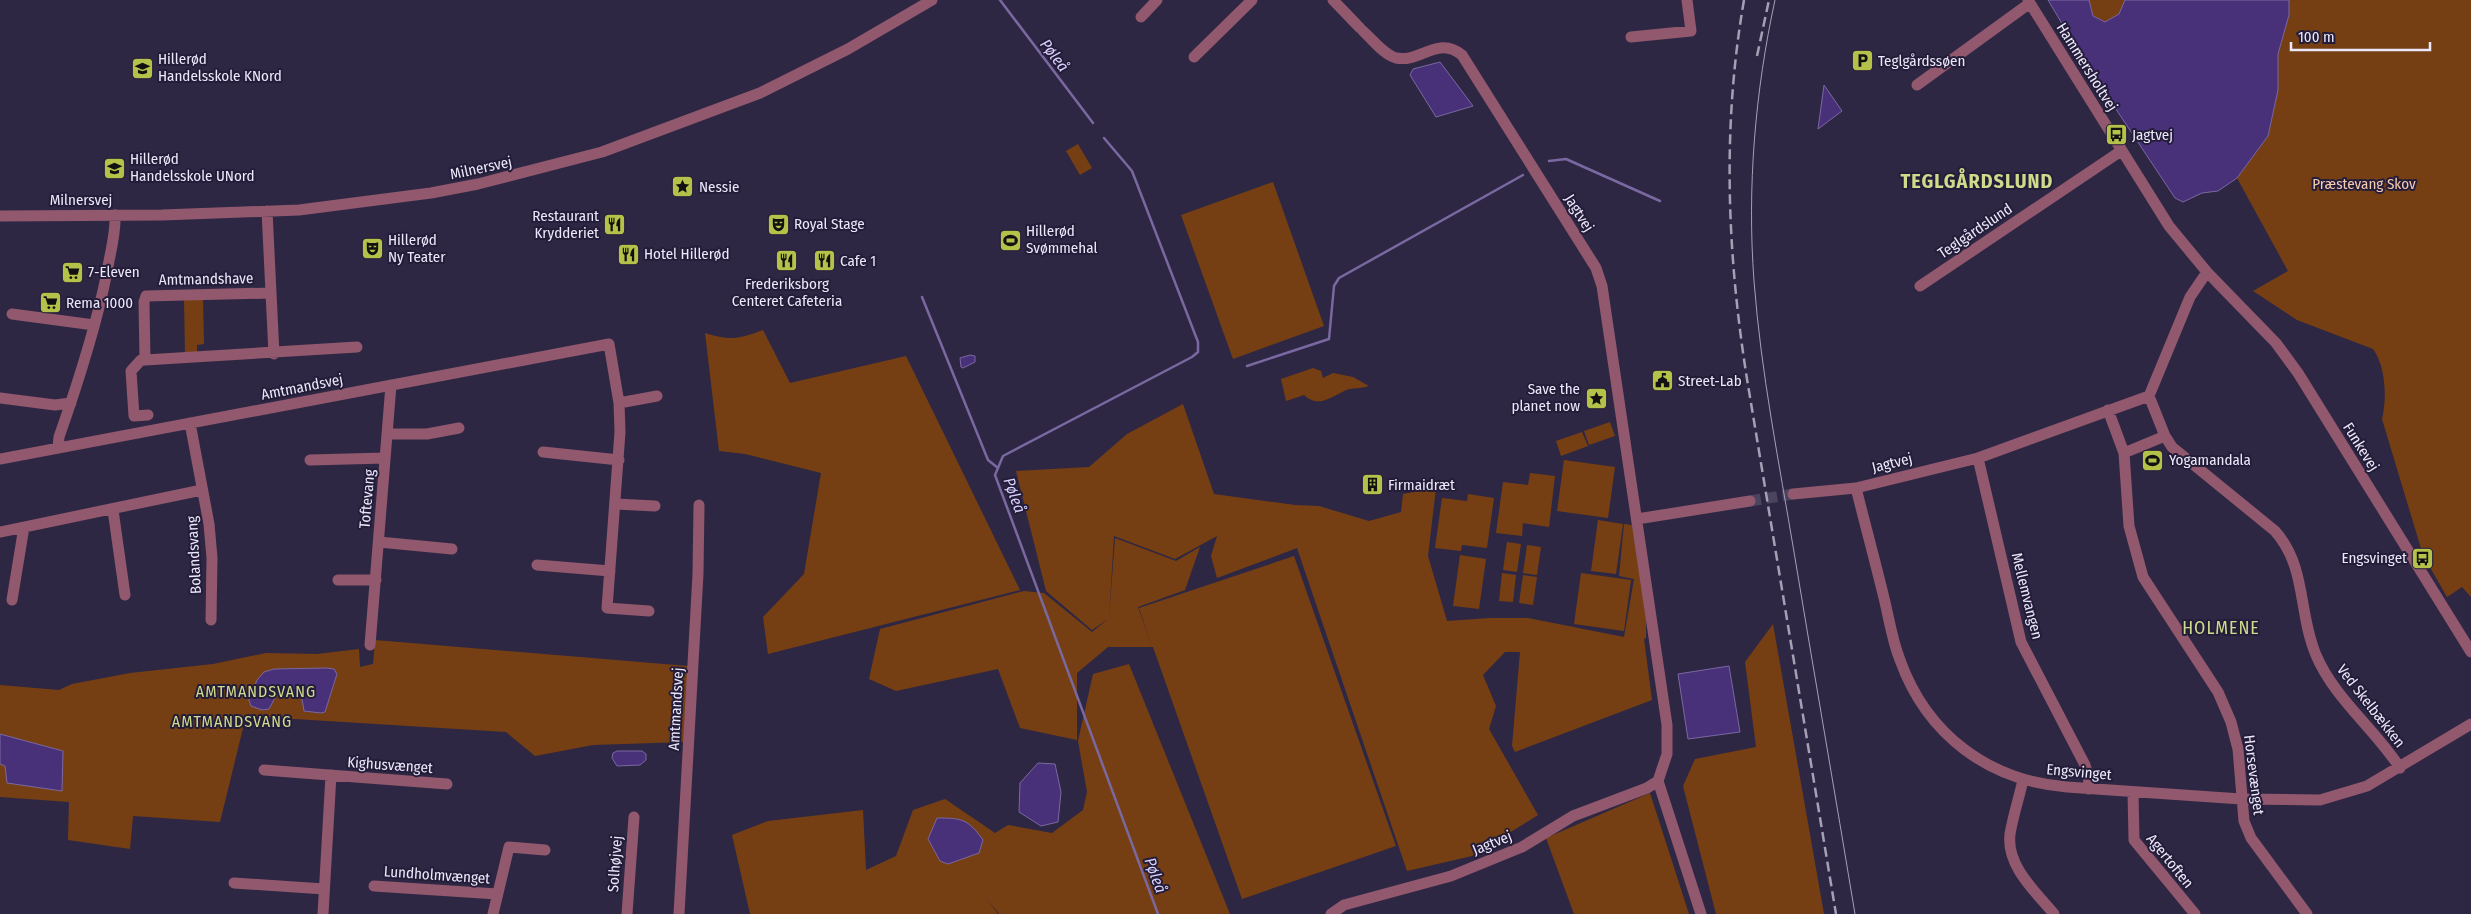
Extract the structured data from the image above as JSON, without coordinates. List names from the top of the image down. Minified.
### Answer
{"streets":{"street":["Hammersholtvej","Milnersvej","Jagtvej","Teglgårdslund","Amtmandshave","Amtmandsvej","Funkevej","Toftevang","Bolandsvang","Mellemvangen","Ved Skelbækken","Kighusvænget","Engsvinget","Horsevænget","Agertoften","Solhøjvej","Lundholmvænget"]},"crossings":[["Hammersholtvej","Teglgårdslund"],["Hammersholtvej","Funkevej"],["Milnersvej","Amtmandshave"],["Jagtvej","Mellemvangen"],["Jagtvej","Ved Skelbækken"],["Jagtvej","Engsvinget"],["Jagtvej","Horsevænget"],["Amtmandsvej","Toftevang"],["Amtmandsvej","Bolandsvang"],["Mellemvangen","Engsvinget"],["Ved Skelbækken","Engsvinget"],["Engsvinget","Horsevænget"],["Engsvinget","Agertoften"]],"districts":["TEGLGÅRDSLUND","HOLMENE","AMTMANDSVANG","AMTMANDSVANG"],"water":["Pøleå"],"parks":["Præstevang Skov"],"places":{"parking":["Teglgårdssøen"],"school or university":["Hillerød Handelsskole KNord","Hillerød Handelsskole UNord"],"bus stop":["Jagtvej","Engsvinget"],"place":["Nessie","Save the planet now"],"theatre":["Royal Stage","Hillerød Ny Teater"],"restaurant":["Restaurant Krydderiet","Hotel Hillerød","Frederiksborg Centeret Cafeteria","Cafe 1"],"sports":["Hillerød Svømmehal","Yogamandala"],"supermarket":["7-Eleven","Rema 1000"],"public building":["Street-Lab"],"building":["Firmaidræt"]},"scale_bar":"100 m"}
